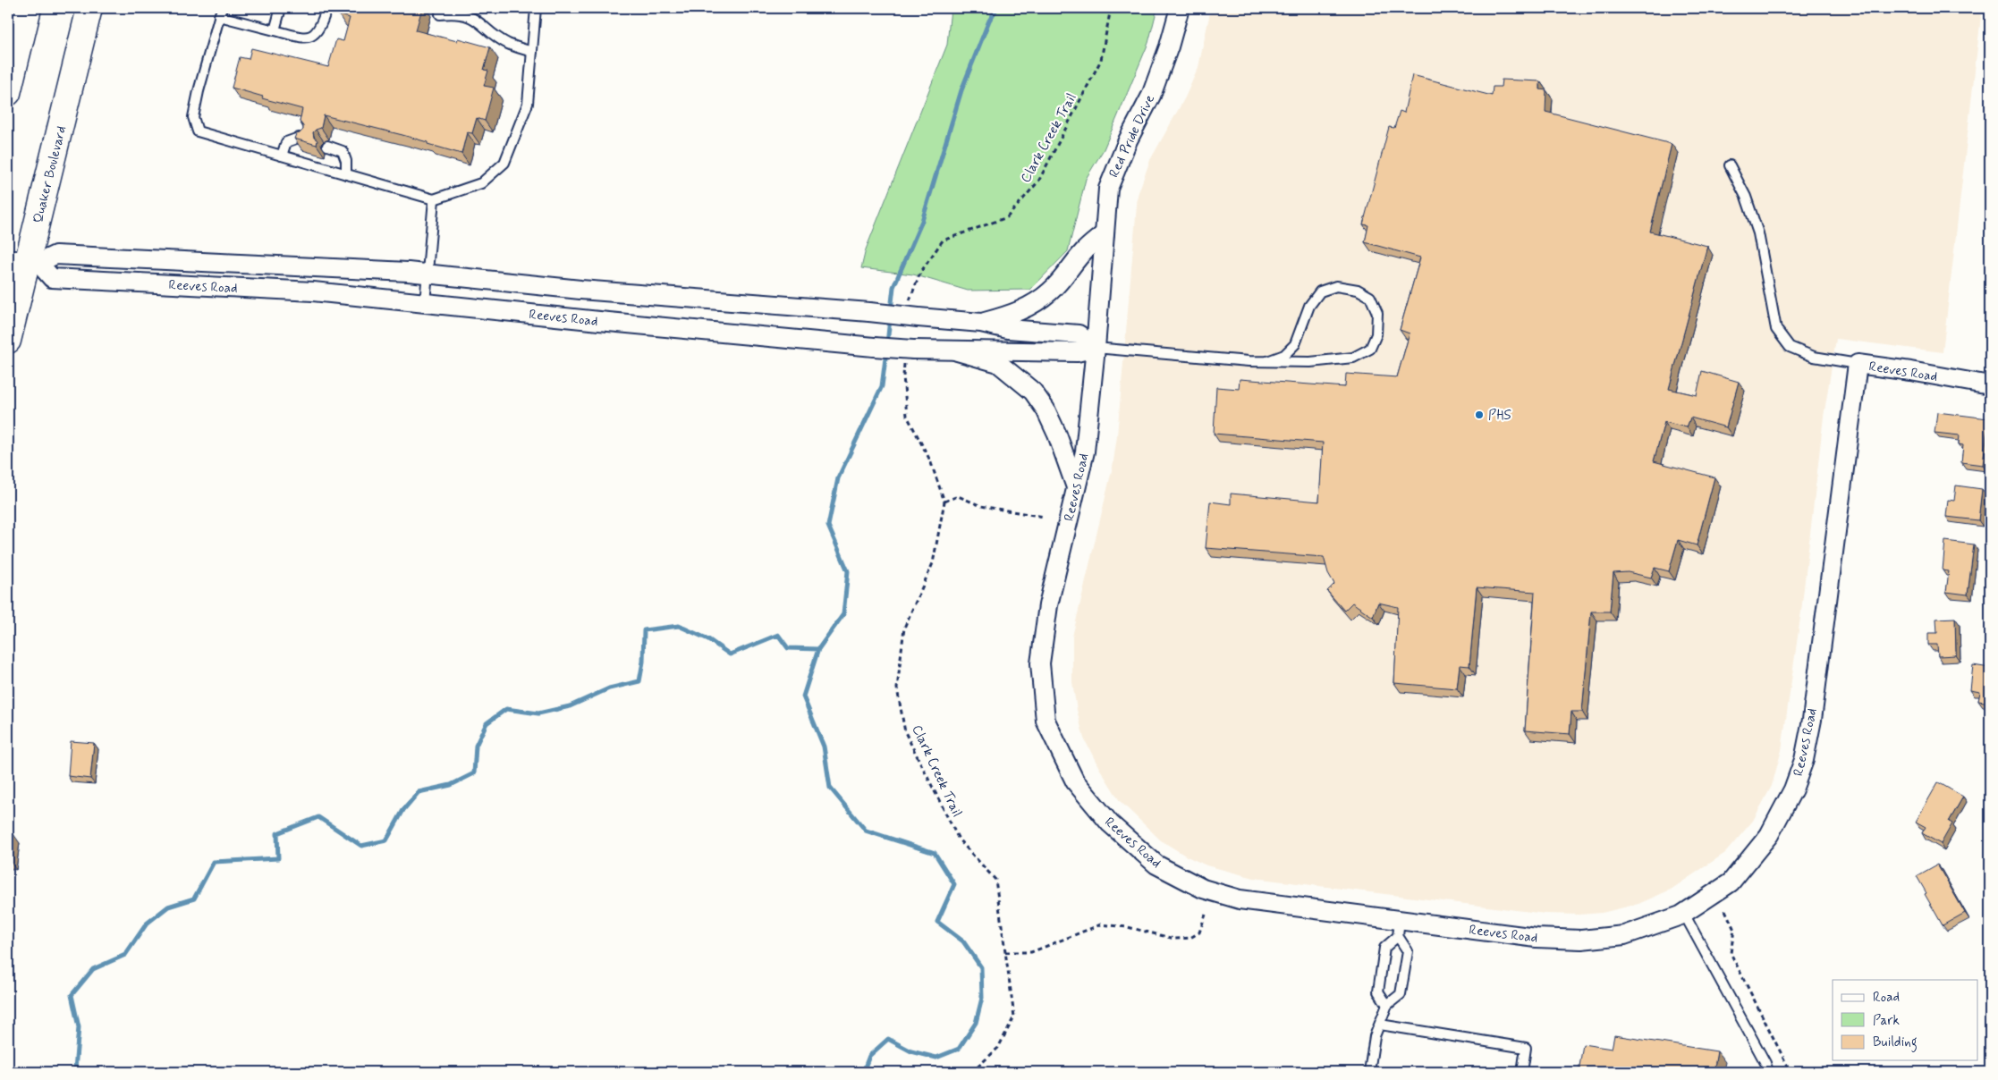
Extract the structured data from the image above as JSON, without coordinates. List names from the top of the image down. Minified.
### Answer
{"streets":{"main road":["Quaker Boulevard"],"street":["Red Pride Drive","Reeves Road"],"path":["Clark Creek Trail"]},"crossings":[["Red Pride Drive","Reeves Road"],["Clark Creek Trail","Reeves Road"],["Quaker Boulevard","Reeves Road"]],"places":["PHS"],"legend":["Road","Park","Building"]}
